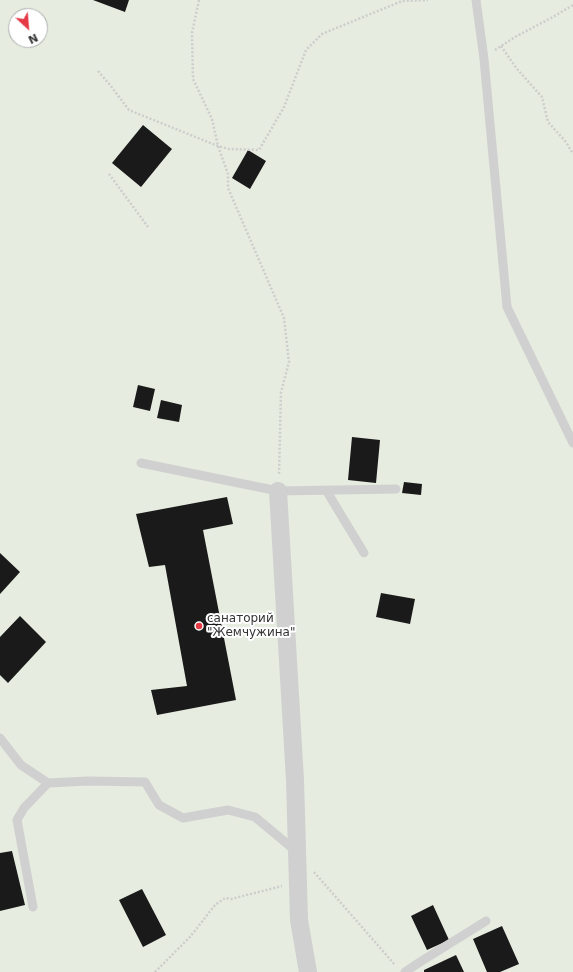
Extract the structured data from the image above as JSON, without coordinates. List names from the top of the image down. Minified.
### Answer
{"places":["санаторий \"Жемчужина\""],"north":"bottom right"}
